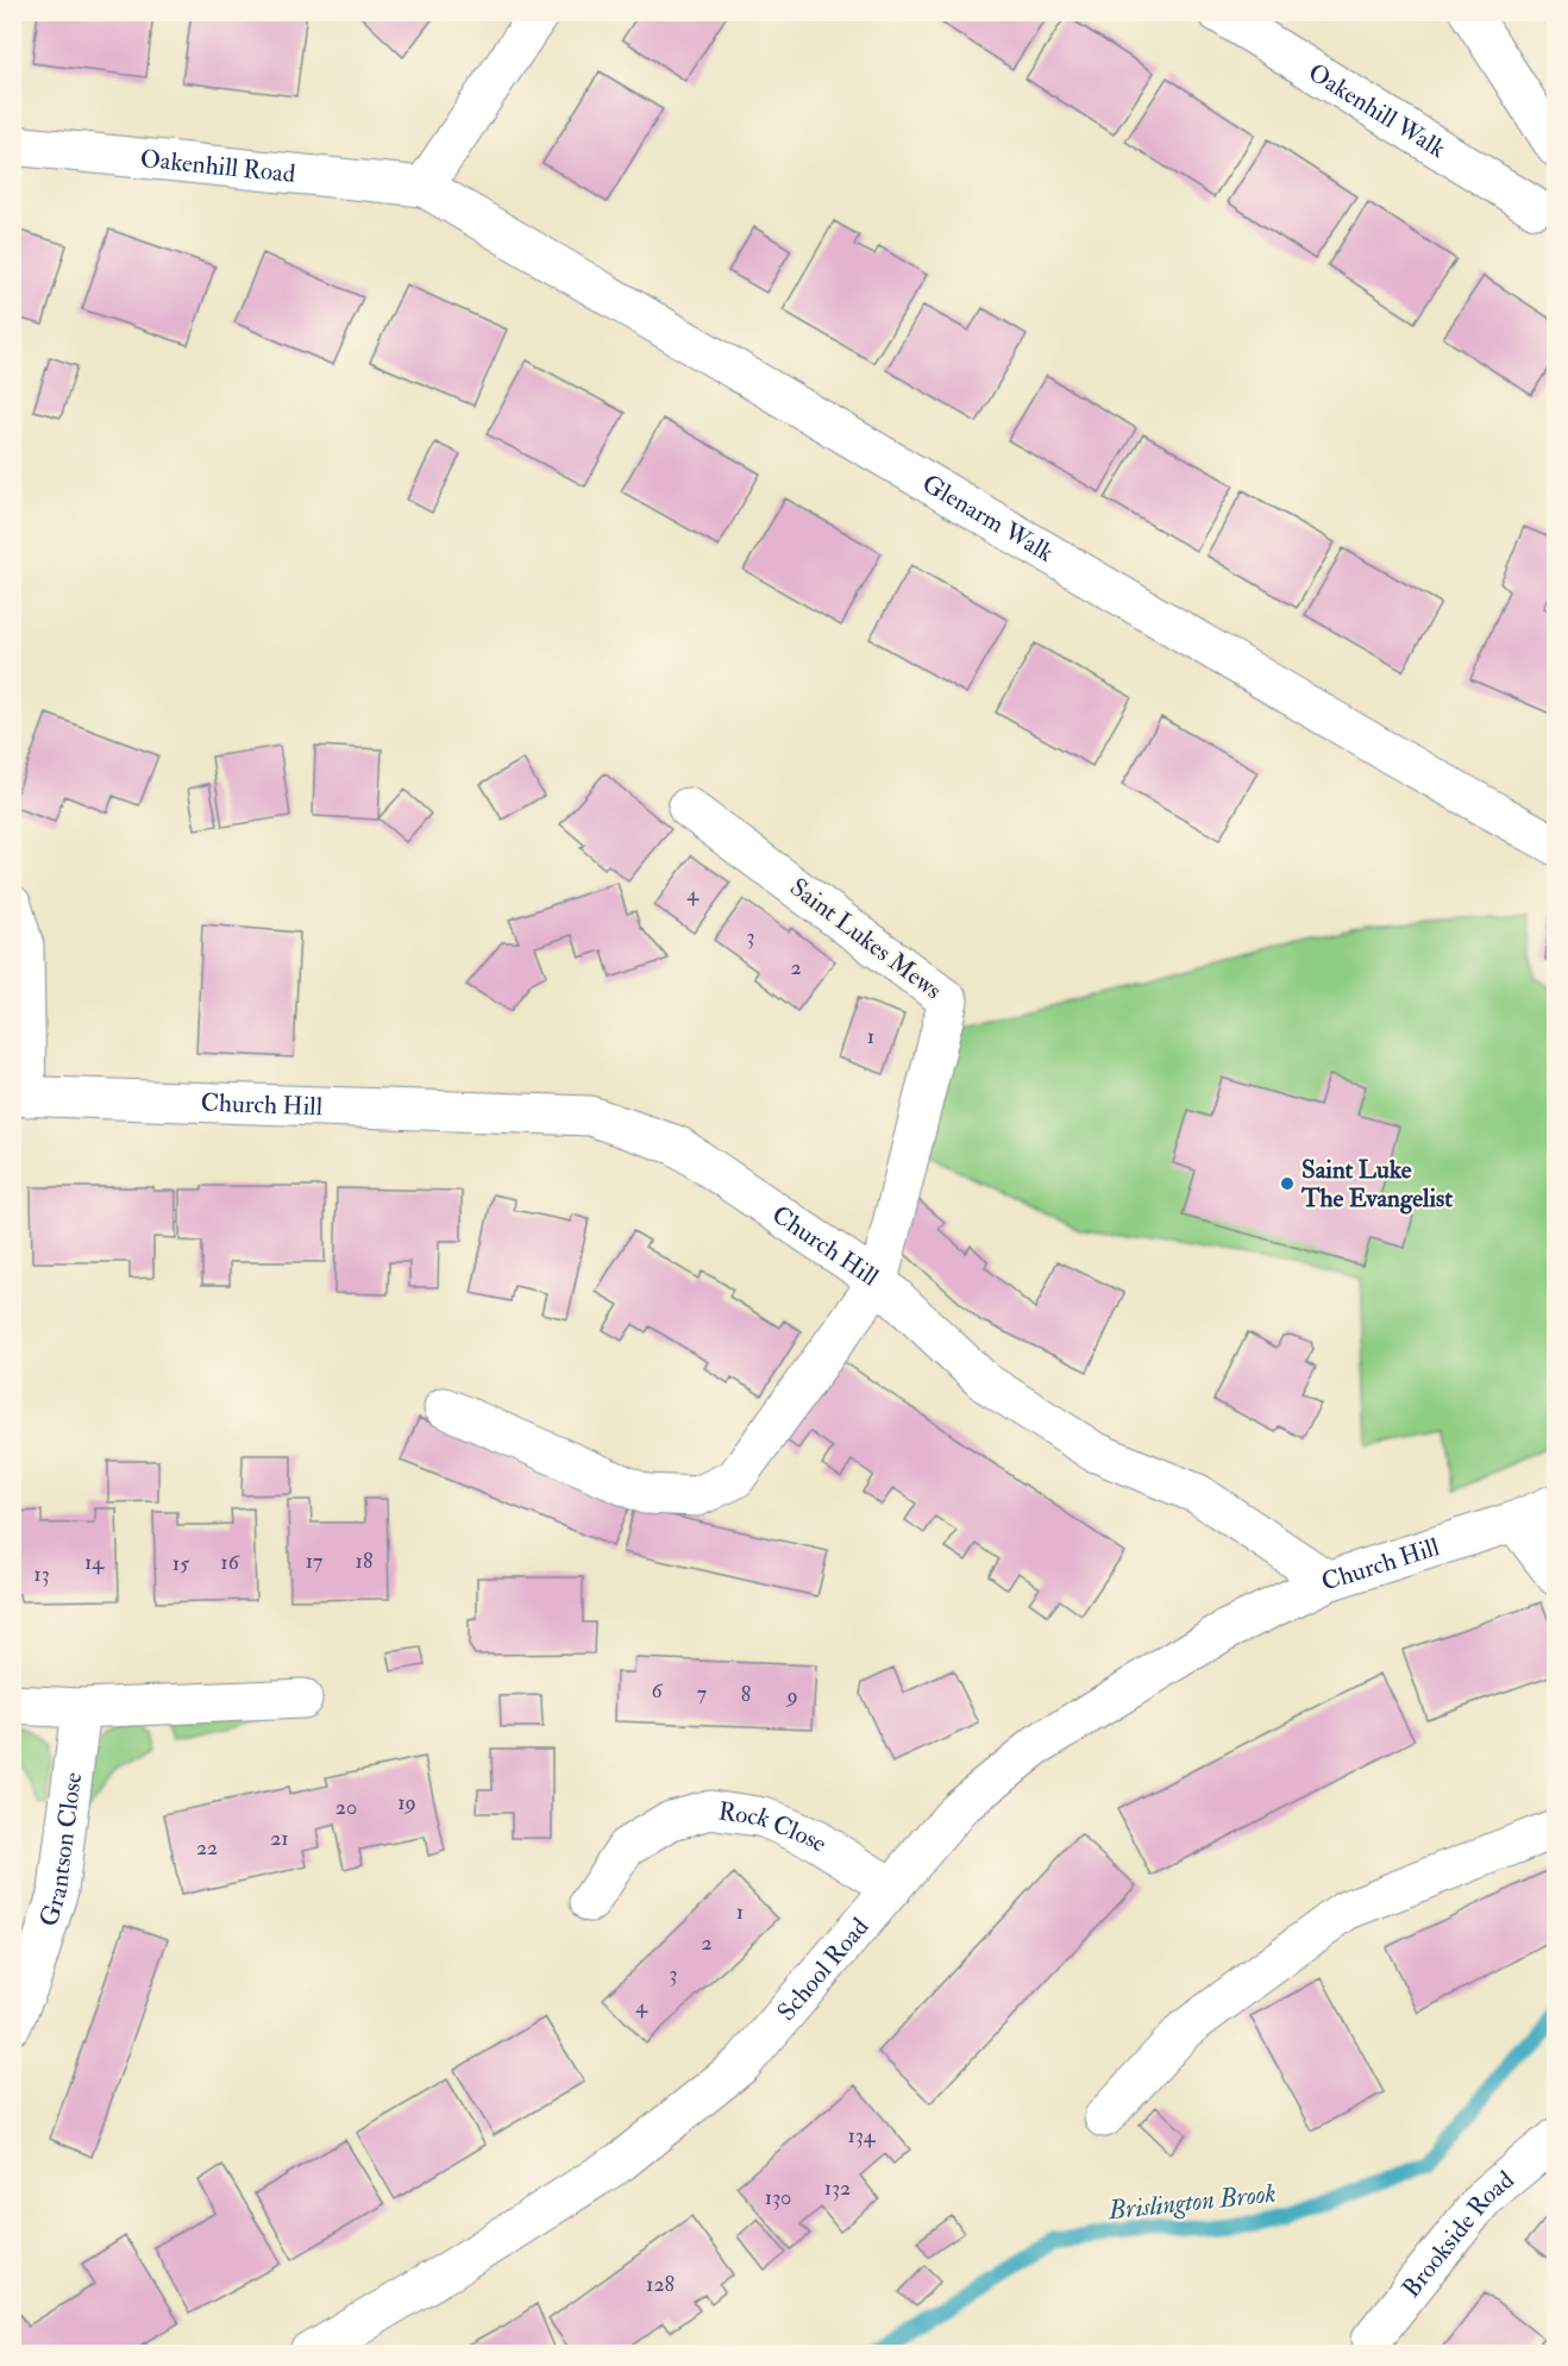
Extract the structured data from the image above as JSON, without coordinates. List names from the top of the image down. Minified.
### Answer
{"streets":{"street":["Oakenhill Walk","Oakenhill Road","Glenarm Walk","Saint Lukes Mews","Church Hill","Rock Close","Grantson Close","School Road","Brookside Road"]},"crossings":[["Oakenhill Road","Glenarm Walk"],["Saint Lukes Mews","Church Hill"],["Church Hill","School Road"],["Rock Close","School Road"]],"water":["Brislington Brook"],"places":["Saint Luke The Evangelist"],"house_numbers":["4","3","2","1","17","18","14","16","15","13","6","7","8","9","19","20","21","22","1","2","3","4","134","132","130","128"]}
